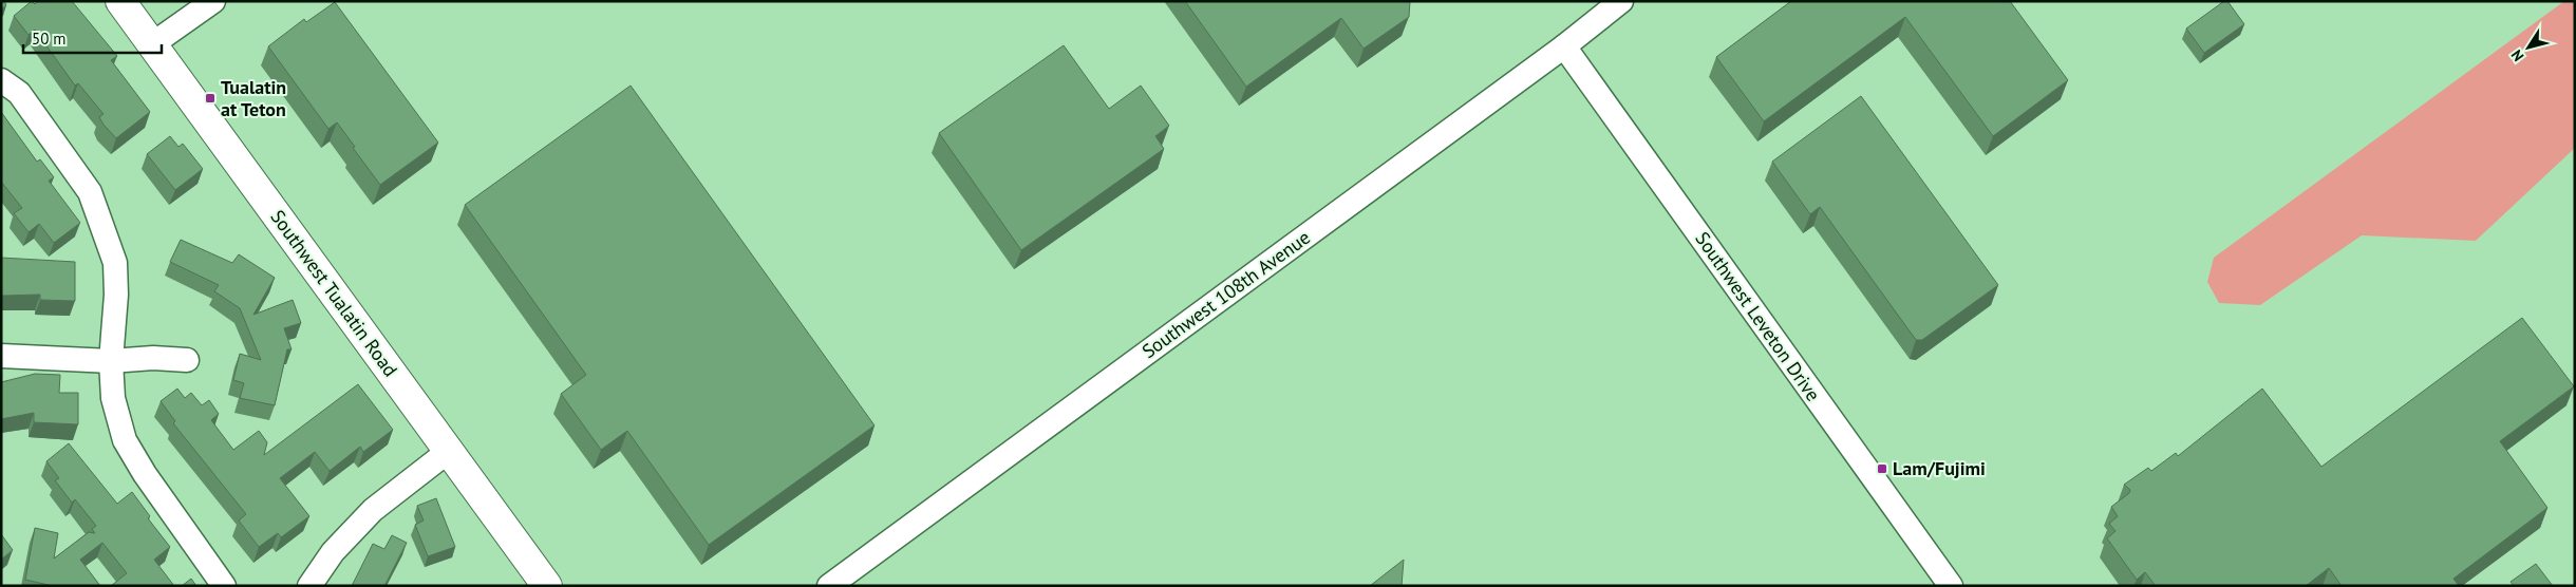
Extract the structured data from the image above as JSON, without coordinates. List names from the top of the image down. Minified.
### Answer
{"streets":{"main road":["Southwest Tualatin Road"],"street":["Southwest 108th Avenue","Southwest Leveton Drive"]},"crossings":[["Southwest 108th Avenue","Southwest Leveton Drive"]],"places":{"transit":["Tualatin at Teton","Lam/Fujimi"]},"scale_bar":"50 m","north":"bottom left"}
